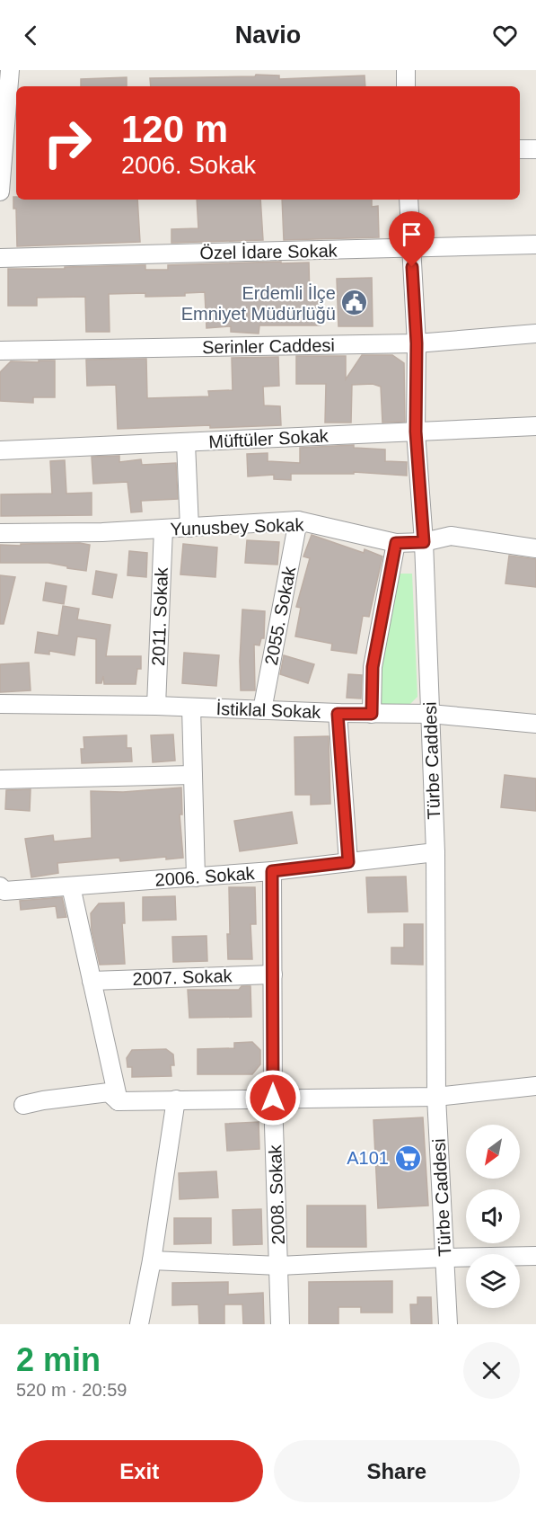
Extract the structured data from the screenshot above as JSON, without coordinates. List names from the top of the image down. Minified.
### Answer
{"streets":{"street":["Özel İdare Sokak","Serinler Caddesi","Müftüler Sokak","Yunusbey Sokak","2055. Sokak","2011. Sokak","İstiklal Sokak","Türbe Caddesi","2006. Sokak","2007. Sokak","2008. Sokak"]},"crossings":[["Özel İdare Sokak","Türbe Caddesi"],["Serinler Caddesi","Türbe Caddesi"],["Müftüler Sokak","Türbe Caddesi"],["Yunusbey Sokak","2055. Sokak"],["Yunusbey Sokak","2011. Sokak"],["Yunusbey Sokak","Türbe Caddesi"],["2055. Sokak","İstiklal Sokak"],["2011. Sokak","İstiklal Sokak"],["İstiklal Sokak","Türbe Caddesi"],["Türbe Caddesi","2006. Sokak"],["2006. Sokak","2008. Sokak"],["2007. Sokak","2008. Sokak"]],"places":{"public building":["Erdemli İlçe Emniyet Müdürlüğü"],"supermarket":["A101"]},"north":"bottom left","page":{"header":"Navio","turn":["120 m","2006. Sokak"],"heading":["2 min","520 m · 20:59"],"buttons":["Exit","Share"]}}
